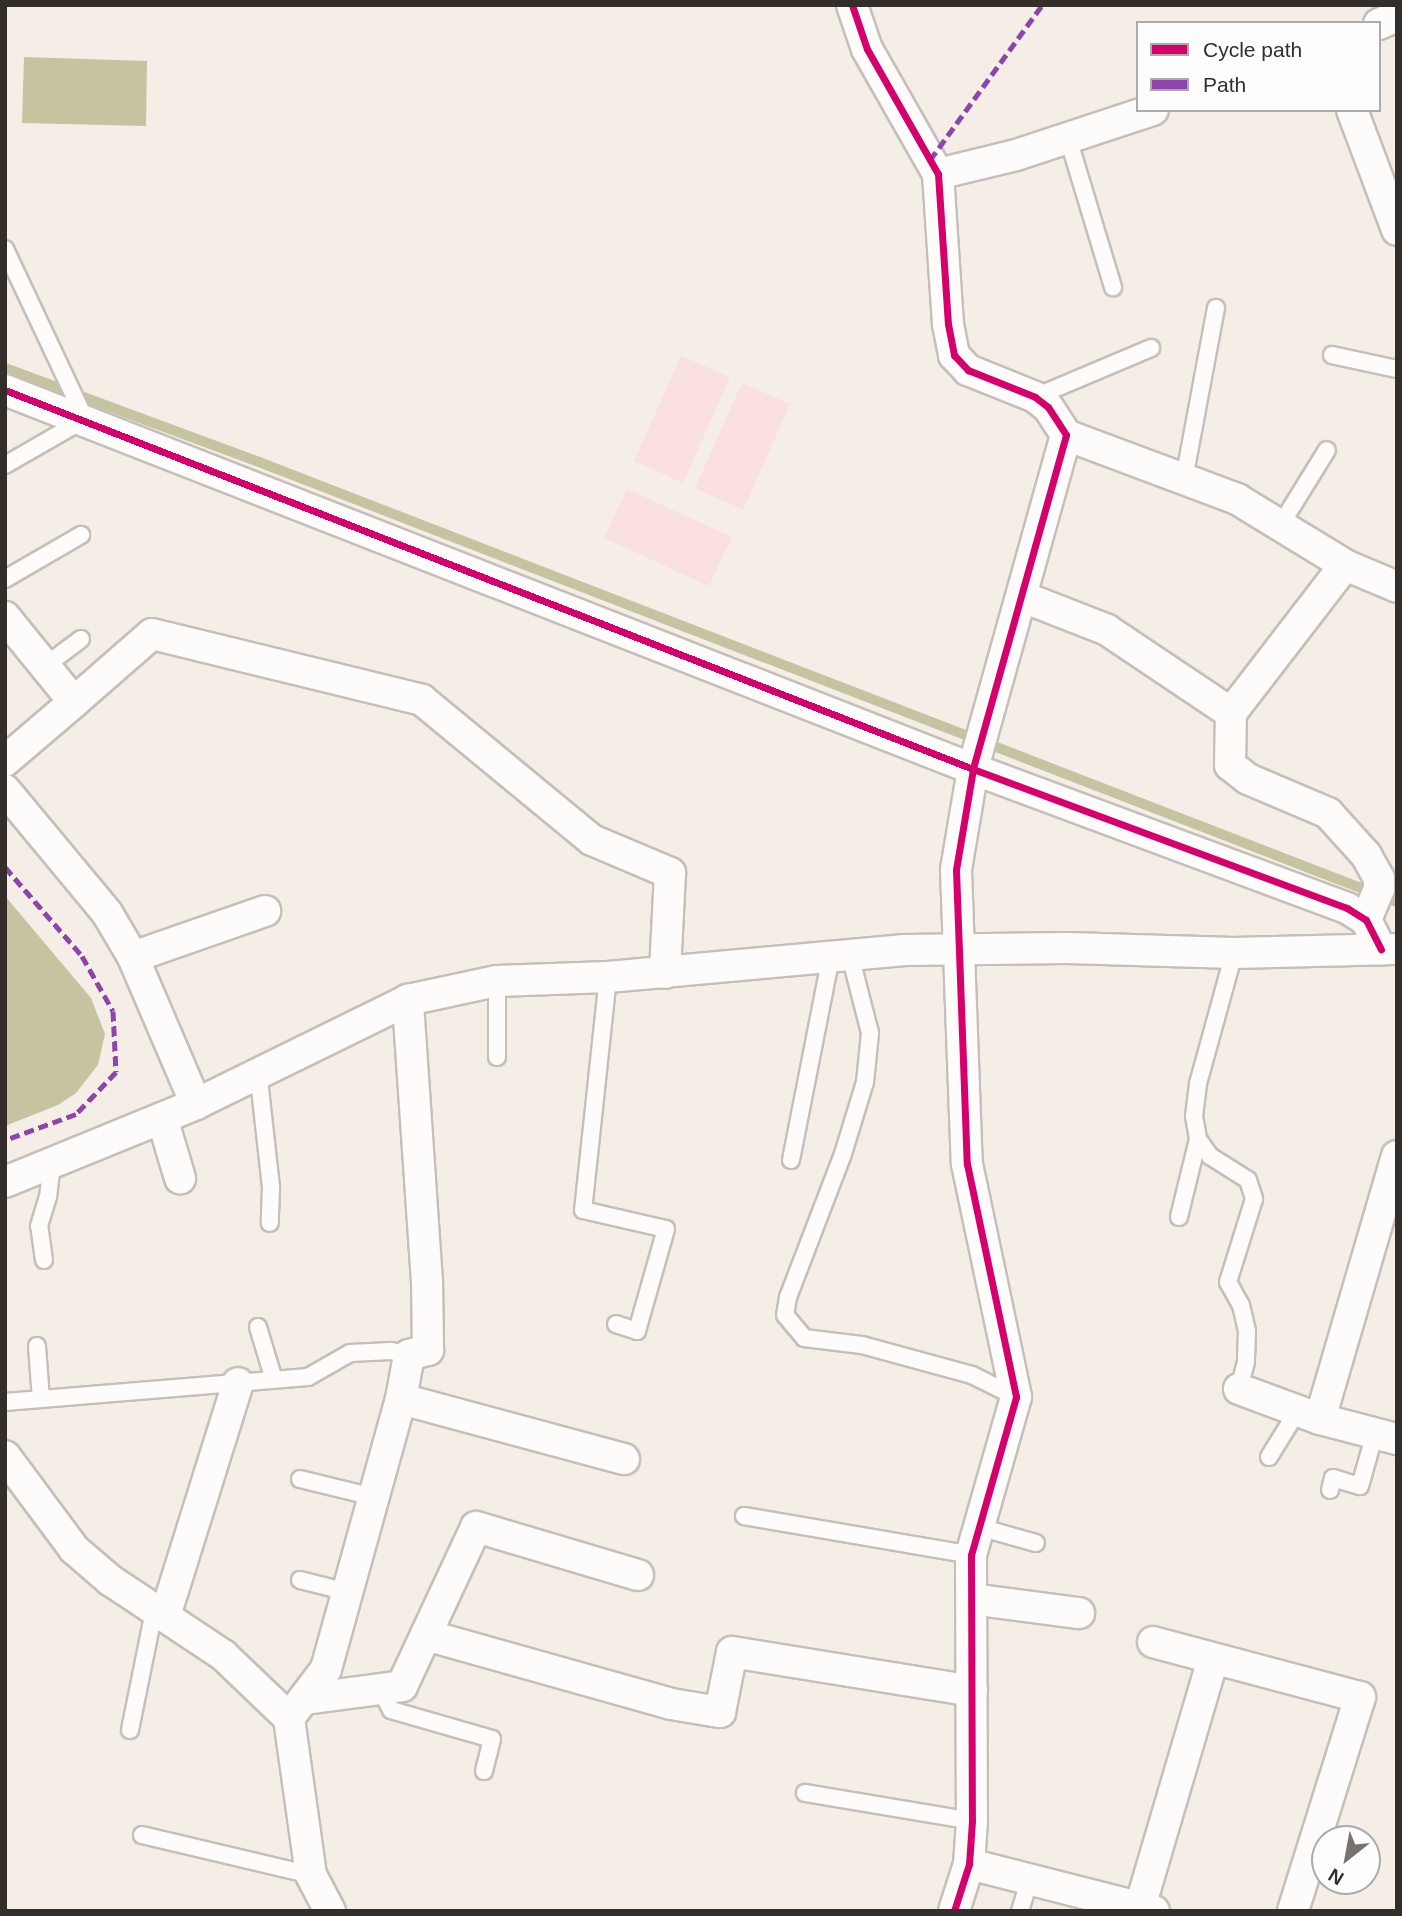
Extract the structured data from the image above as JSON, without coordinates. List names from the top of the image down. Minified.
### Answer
{"legend":["Cycle path","Path"],"north":"bottom left"}
